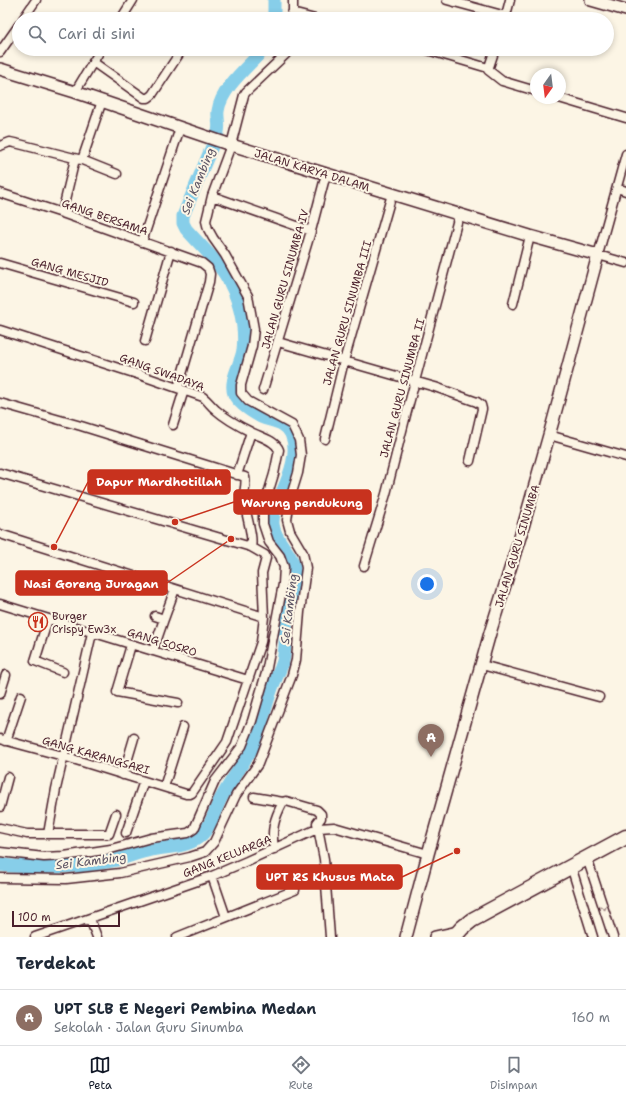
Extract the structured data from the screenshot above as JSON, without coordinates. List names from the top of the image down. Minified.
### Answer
{"streets":{"street":["JALAN KARYA DALAM","GANG BERSAMA","GANG MESJID","JALAN GURU SINUMBA IV","JALAN GURU SINUMBA III","GANG SWADAYA","JALAN GURU SINUMBA II","JALAN GURU SINUMBA","GANG SOSRO","GANG KARANGSARI","GANG KELUARGA"]},"crossings":[["JALAN KARYA DALAM","JALAN GURU SINUMBA IV"],["JALAN KARYA DALAM","JALAN GURU SINUMBA III"],["JALAN KARYA DALAM","JALAN GURU SINUMBA II"],["JALAN KARYA DALAM","JALAN GURU SINUMBA"],["GANG BERSAMA","GANG SWADAYA"],["JALAN GURU SINUMBA","GANG KELUARGA"],["GANG SOSRO","GANG KARANGSARI"]],"water":["Sei Kambing"],"places":{"other":["Warung pendukung","Nasi Goreng Juragan","Dapur Mardhotillah","UPT RS Khusus Mata"],"restaurant":["Burger Crispy Ew3x"]},"scale_bar":"100 m","north":"bottom","page":{"search":"Cari di sini","pins":"A","scale":"100 m","heading":"Terdekat","list":[{"mark":"A","name":"UPT SLB E Negeri Pembina Medan","note":"Sekolah · Jalan Guru Sinumba","value":"160 m"}],"nav":["Peta","Rute","Disimpan"]}}
